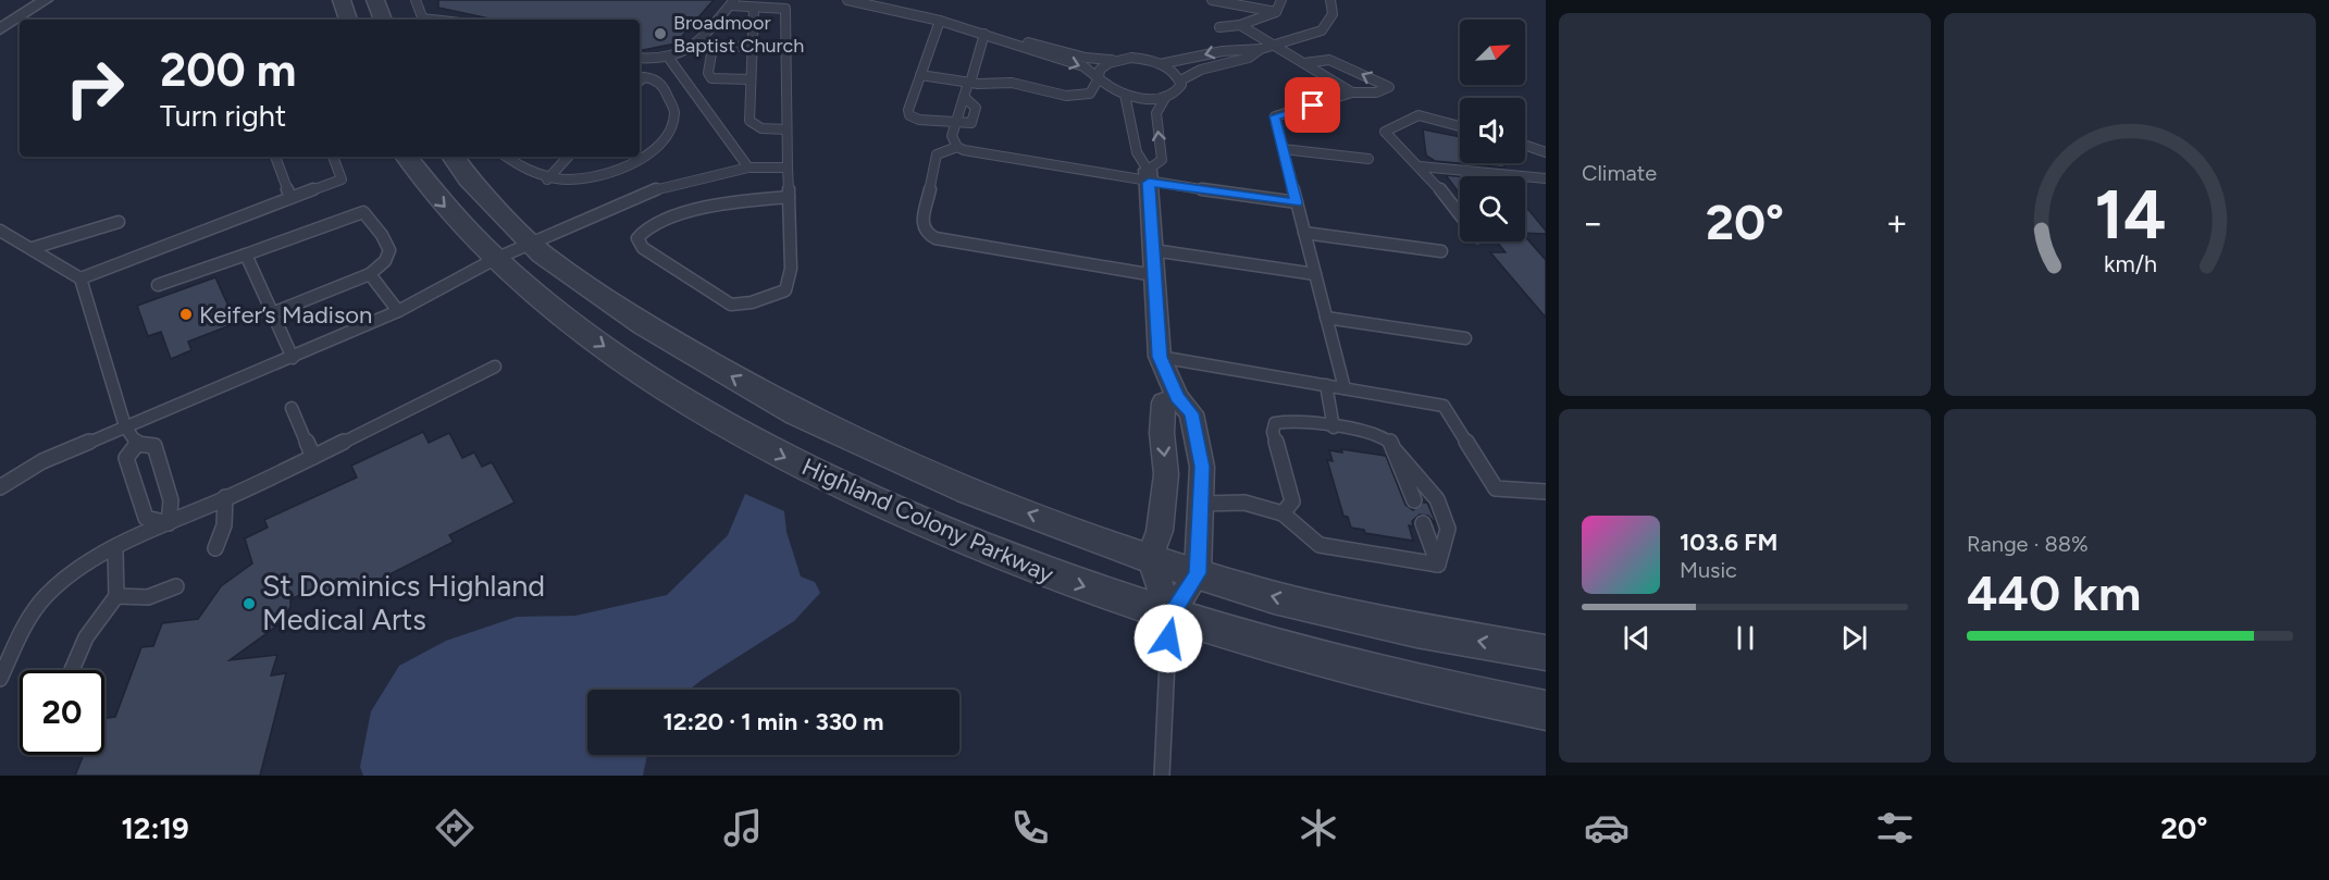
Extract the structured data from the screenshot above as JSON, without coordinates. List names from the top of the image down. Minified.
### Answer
{"streets":{"street":["Highland Colony Parkway"]},"places":["Broadmoor Baptist Church","Keifer’s Madison","St Dominics Highland Medical Arts"],"north":"top right","page":{"tile":["Climate",["Range · 88%","440 km"]],"turn":["200 m","Turn right"],"heat":["−","20°","+"],"song":["103.6 FM","Music"],"limit":"20","trip":"12:20 · 1 min · 330 m","tabs":["12:19","20°"],"gauge":["14","km/h"]}}
